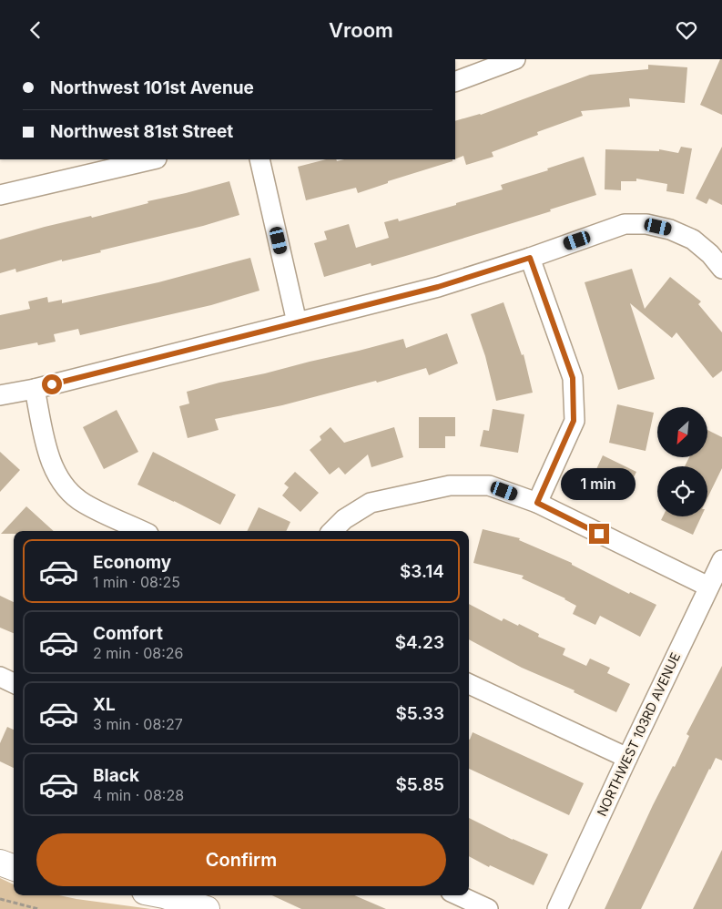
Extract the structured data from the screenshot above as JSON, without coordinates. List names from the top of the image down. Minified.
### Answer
{"streets":{"street":["NORTHWEST 103RD AVENUE"]},"north":"bottom left","page":{"header":"Vroom","banner":["Northwest 101st Avenue","Northwest 81st Street"],"bubble":"1 min","list":[{"name":"Economy","note":"1 min · 08:25","value":"$3.14"},{"name":"Comfort","note":"2 min · 08:26","value":"$4.23"},{"name":"XL","note":"3 min · 08:27","value":"$5.33"},{"name":"Black","note":"4 min · 08:28","value":"$5.85"}],"buttons":"Confirm"}}
